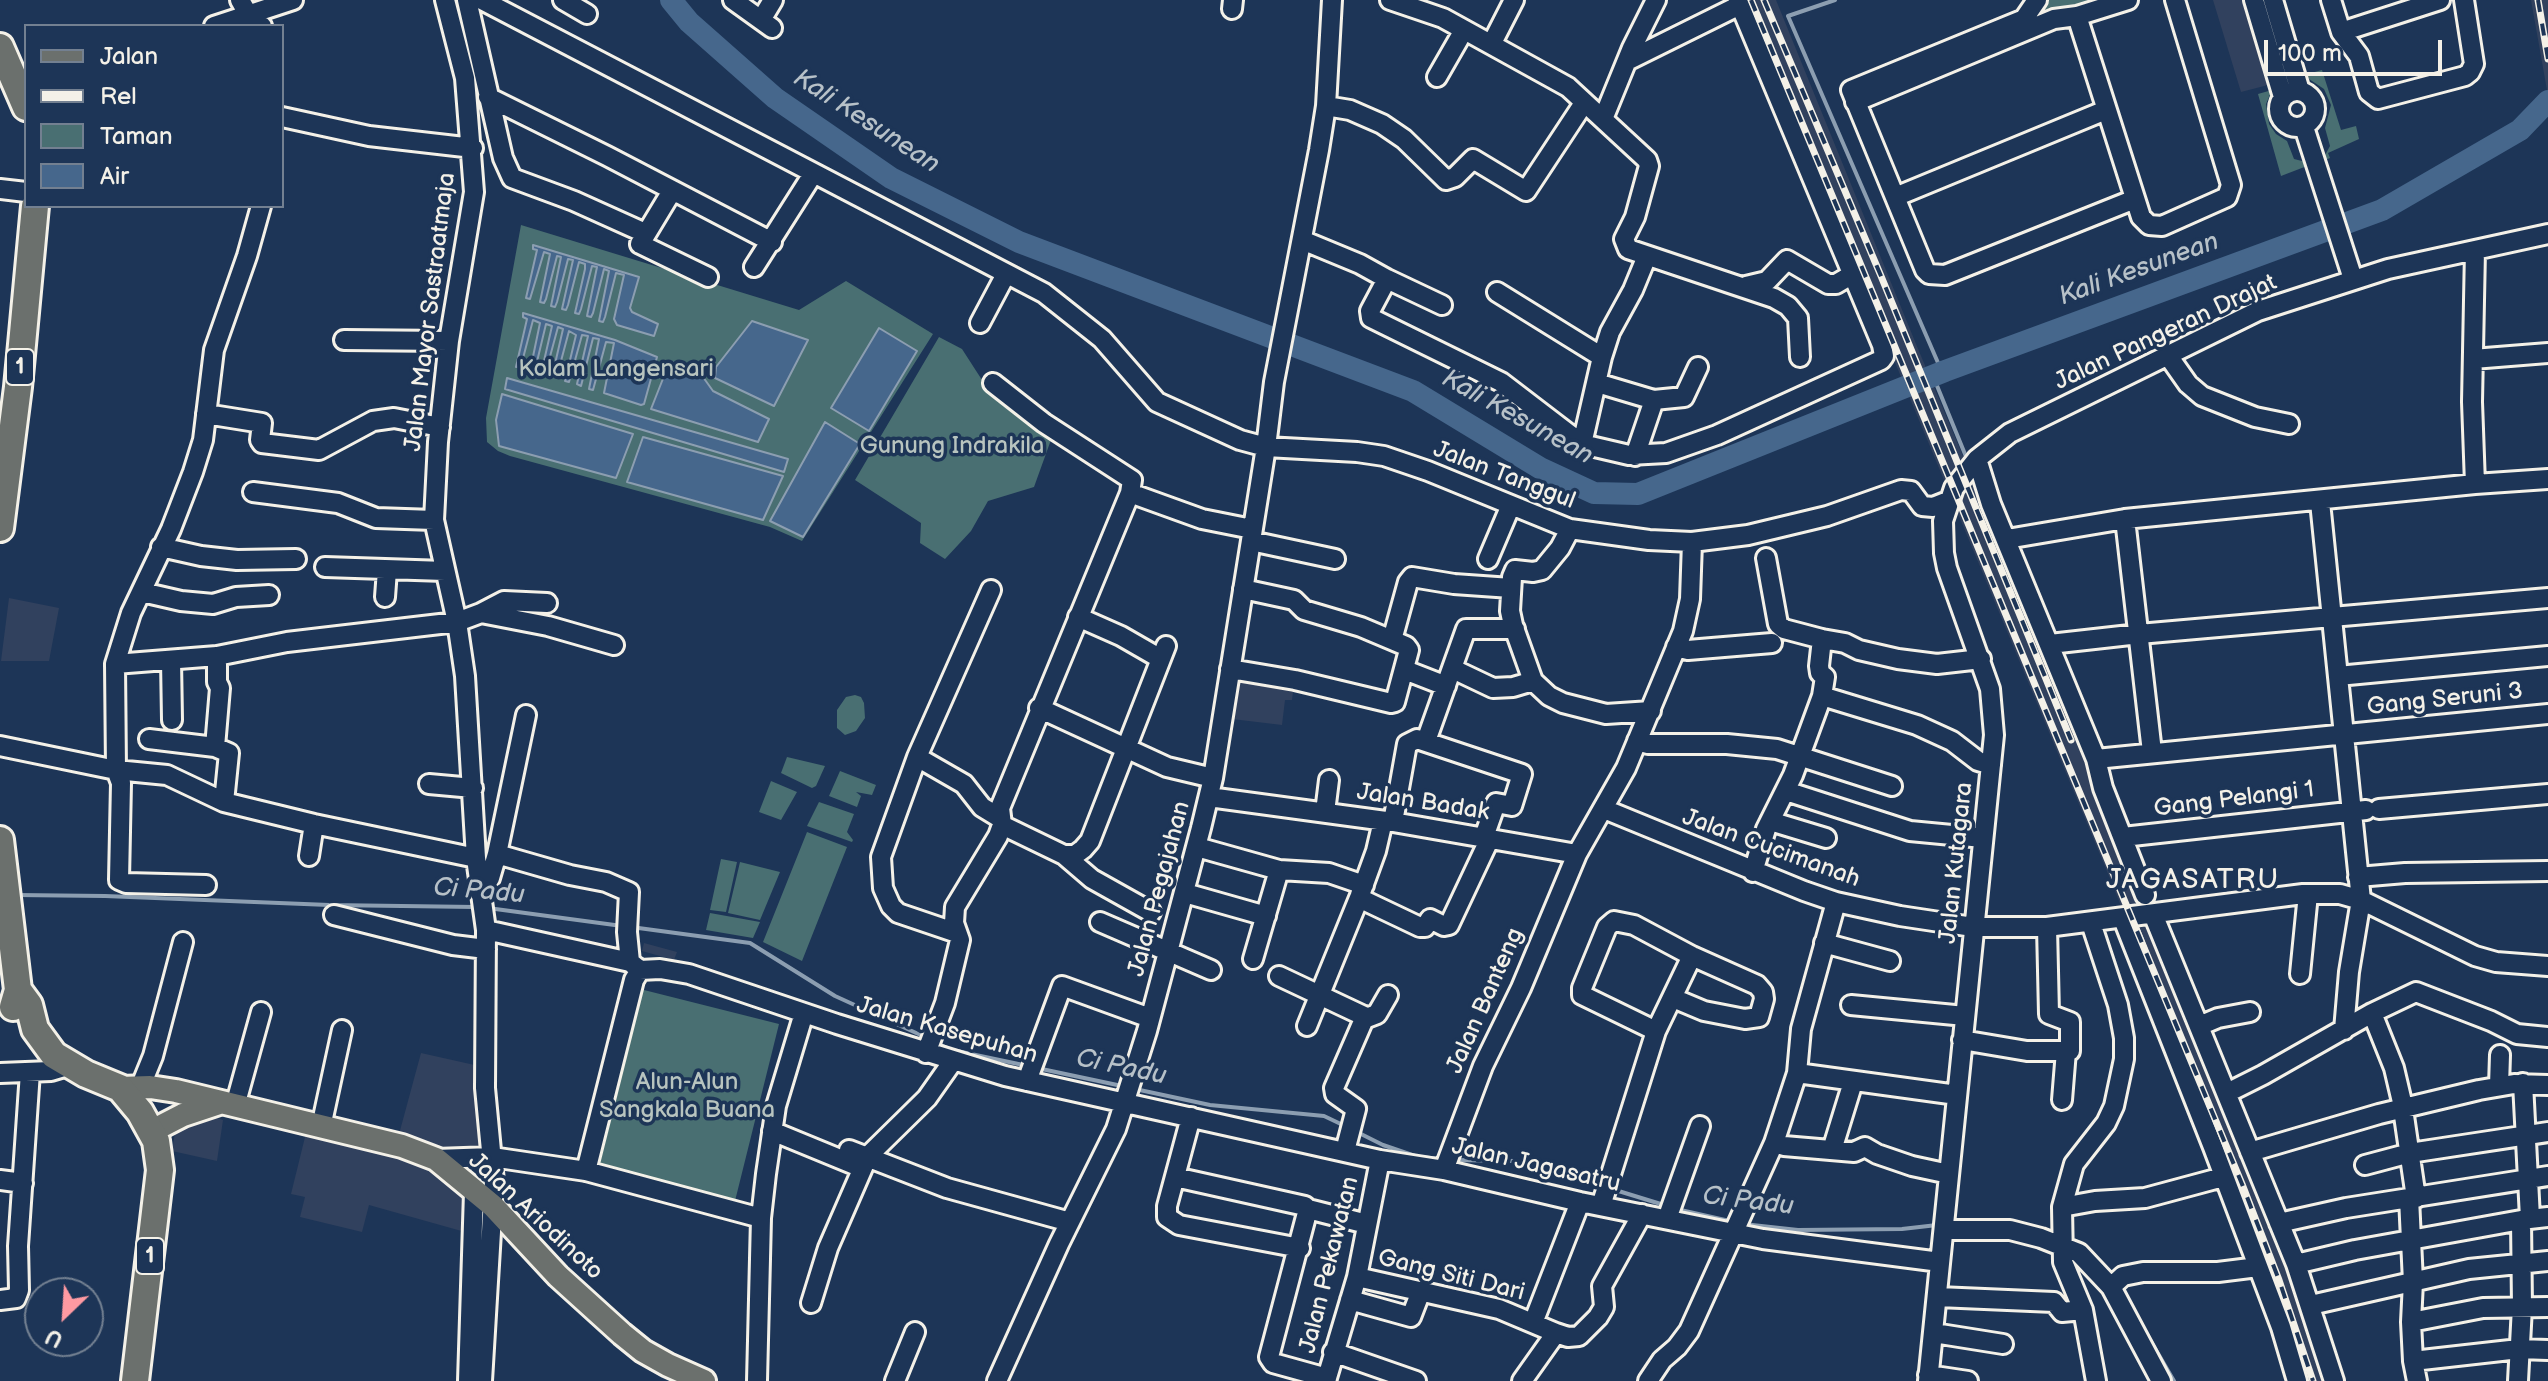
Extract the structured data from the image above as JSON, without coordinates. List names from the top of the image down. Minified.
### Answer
{"streets":{"highway":["1"],"main road":["Jalan Ariodinoto"],"street":["Jalan Mayor Sastraatmaja","Jalan Pangeran Drajat","Jalan Tanggul","Gang Seruni 3","Gang Pelangi 1","Jalan Badak","Jalan Cucimanah","Jalan Kutagara","Jalan Pegajahan","Jalan Banteng","Jalan Kasepuhan","Jalan Jagasatru","Jalan Pekawatan","Gang Siti Dari"]},"crossings":[["Jalan Mayor Sastraatmaja","Jalan Kasepuhan"],["Jalan Mayor Sastraatmaja","Jalan Ariodinoto"],["Jalan Pangeran Drajat","Jalan Tanggul"],["Jalan Pangeran Drajat","Jalan Kutagara"],["1","Jalan Ariodinoto"],["Jalan Tanggul","Jalan Pegajahan"],["Jalan Badak","Jalan Pegajahan"],["Jalan Badak","Jalan Banteng"],["Jalan Cucimanah","Jalan Kutagara"],["Jalan Pegajahan","Jalan Kasepuhan"],["Jalan Pegajahan","Jalan Jagasatru"],["Jalan Banteng","Jalan Jagasatru"],["Jalan Kasepuhan","Jalan Jagasatru"],["Jalan Jagasatru","Jalan Pekawatan"],["Jalan Pekawatan","Gang Siti Dari"]],"districts":["JAGASATRU"],"water":["Kali Kesunean","Ci Padu"],"parks":["Kolam Langensari","Gunung Indrakila","Alun-Alun Sangkala Buana"],"legend":["Jalan","Rel","Taman","Air"],"scale_bar":"100 m","north":"bottom left"}
